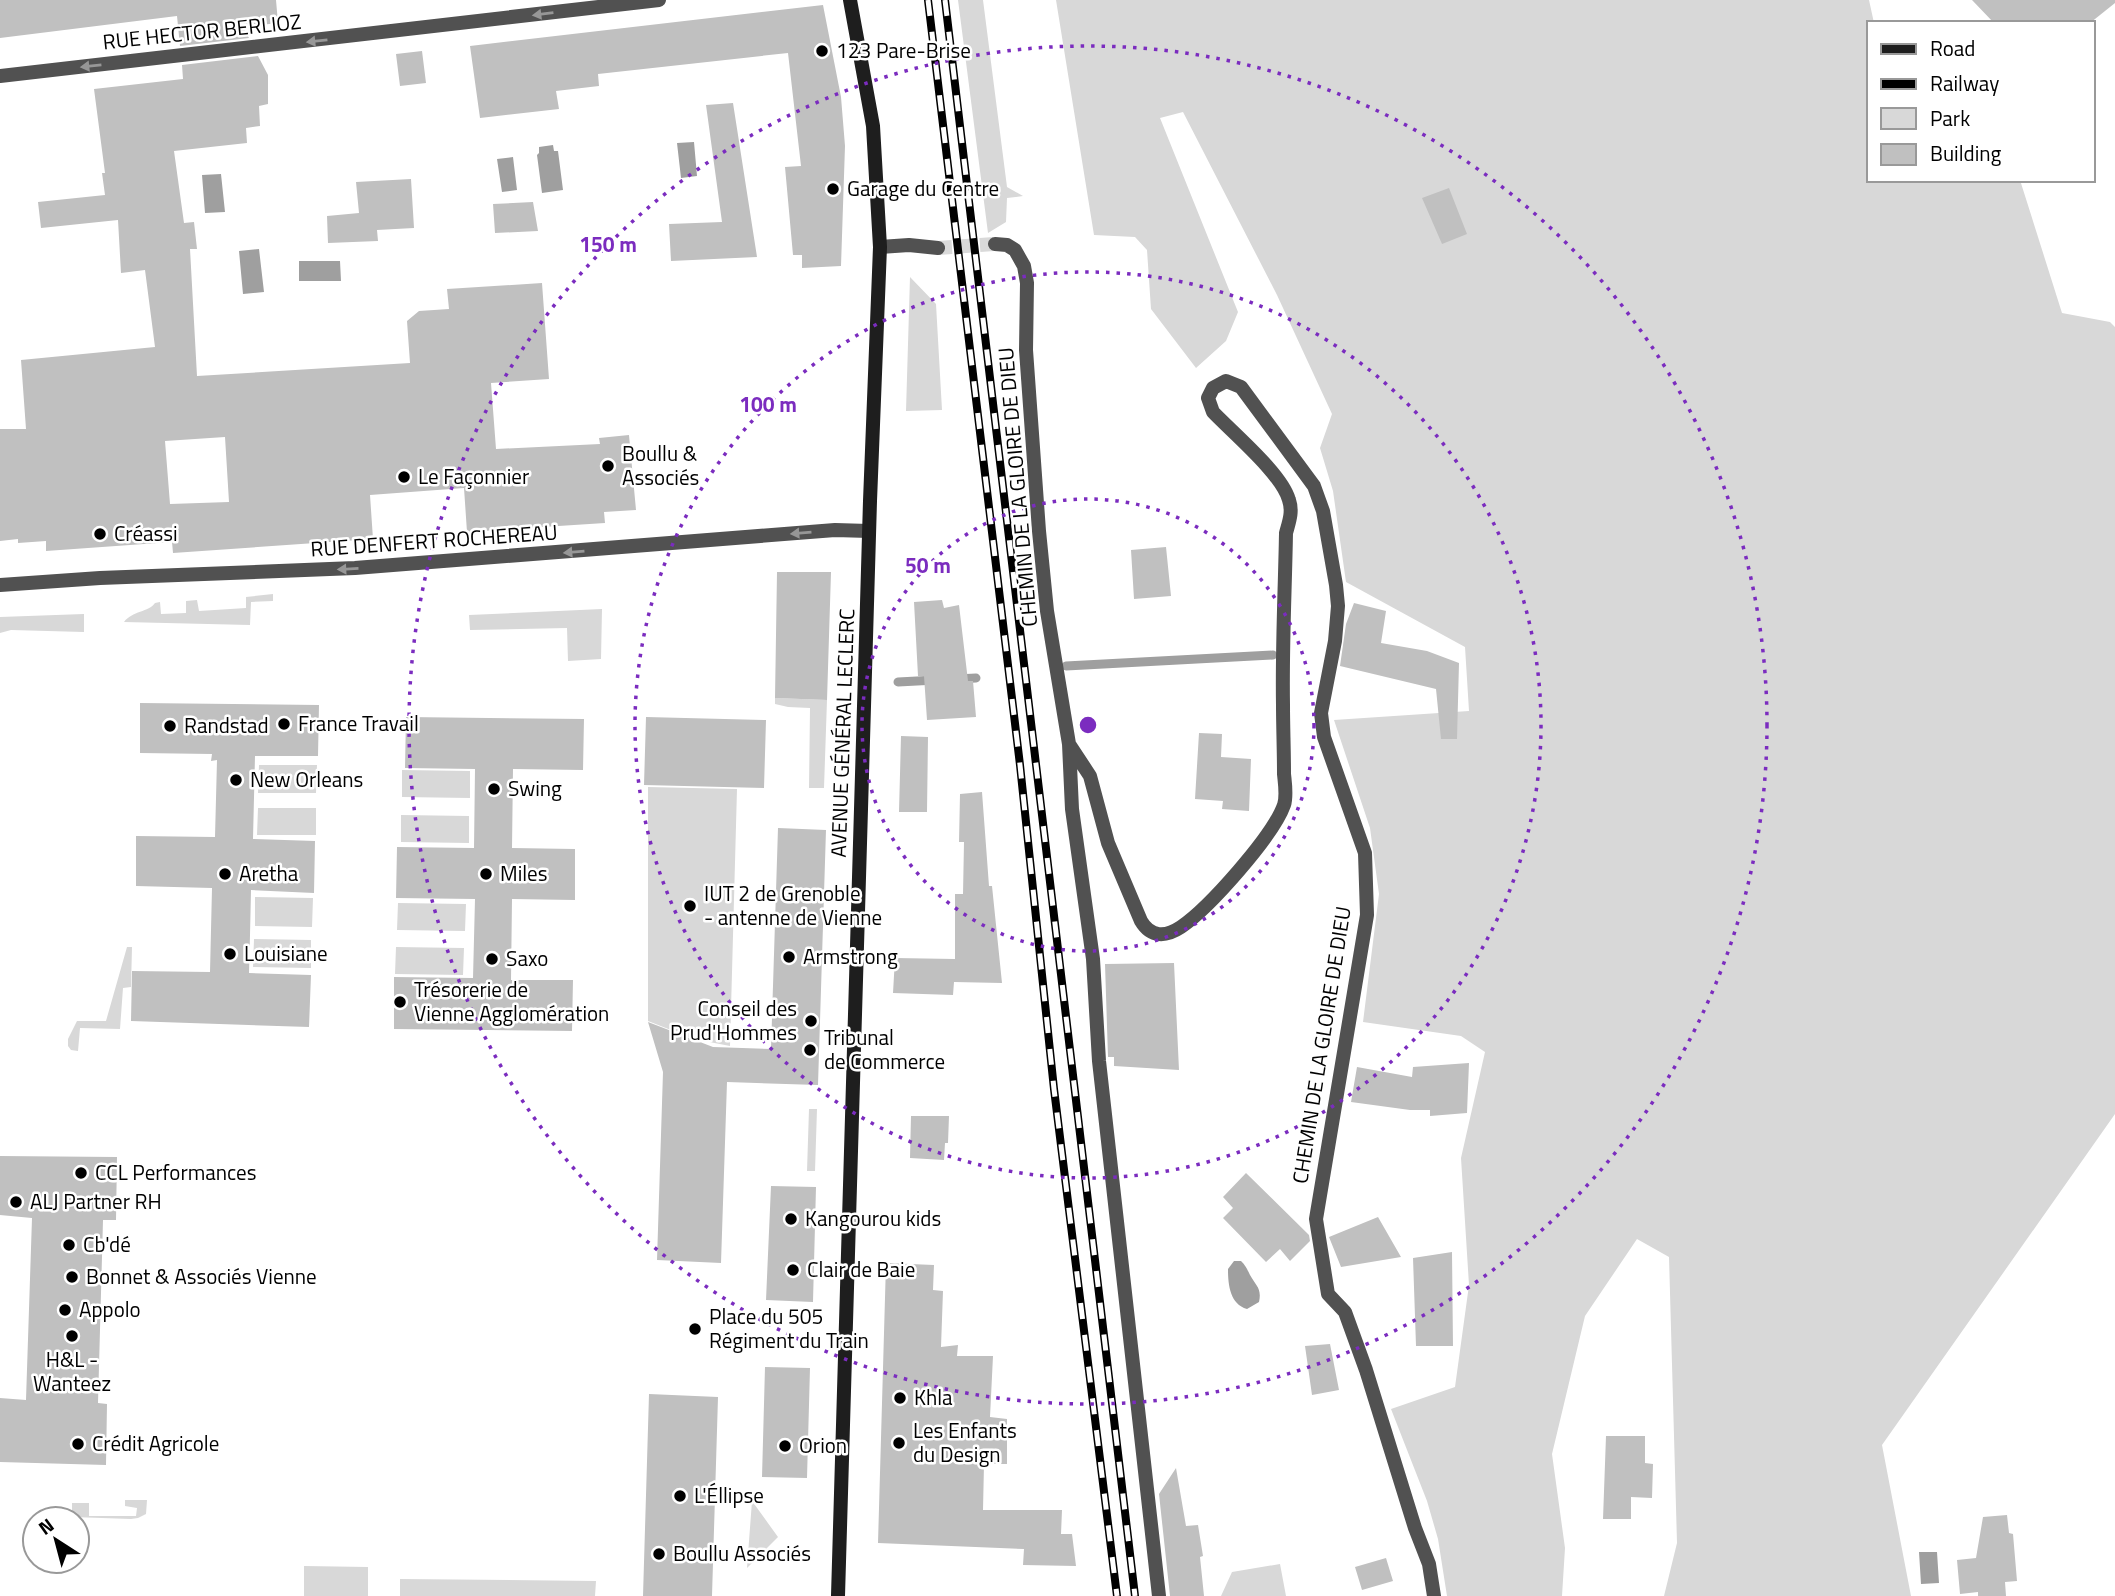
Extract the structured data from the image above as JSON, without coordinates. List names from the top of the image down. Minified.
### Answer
{"streets":{"main road":["AVENUE GÉNÉRAL LECLERC"],"street":["RUE HECTOR BERLIOZ","CHEMIN DE LA GLOIRE DE DIEU","RUE DENFERT ROCHEREAU"]},"crossings":[["RUE DENFERT ROCHEREAU","AVENUE GÉNÉRAL LECLERC"]],"one_way":["RUE HECTOR BERLIOZ","RUE DENFERT ROCHEREAU"],"places":["123 Pare-Brise","Garage du Centre","Boullu & Associés","Le Façonnier","Créassi","France Travail","Randstad","New Orleans","Swing","Aretha","Miles","IUT 2 de Grenoble - antenne de Vienne","Louisiane","Armstrong","Saxo","Trésorerie de Vienne Agglomération","Conseil des Prud'Hommes","Tribunal de Commerce","CCL Performances","ALJ Partner RH","Kangourou kids","Cb'dé","Clair de Baie","Bonnet & Associés Vienne","Appolo","Place du 505 Régiment du Train","H&L - Wanteez","Khla","Les Enfants du Design","Crédit Agricole","Orion","L'Éllipse","Boullu Associés"],"legend":["Road","Railway","Park","Building"],"north":"top left","rings":["150 m","100 m","50 m"]}
